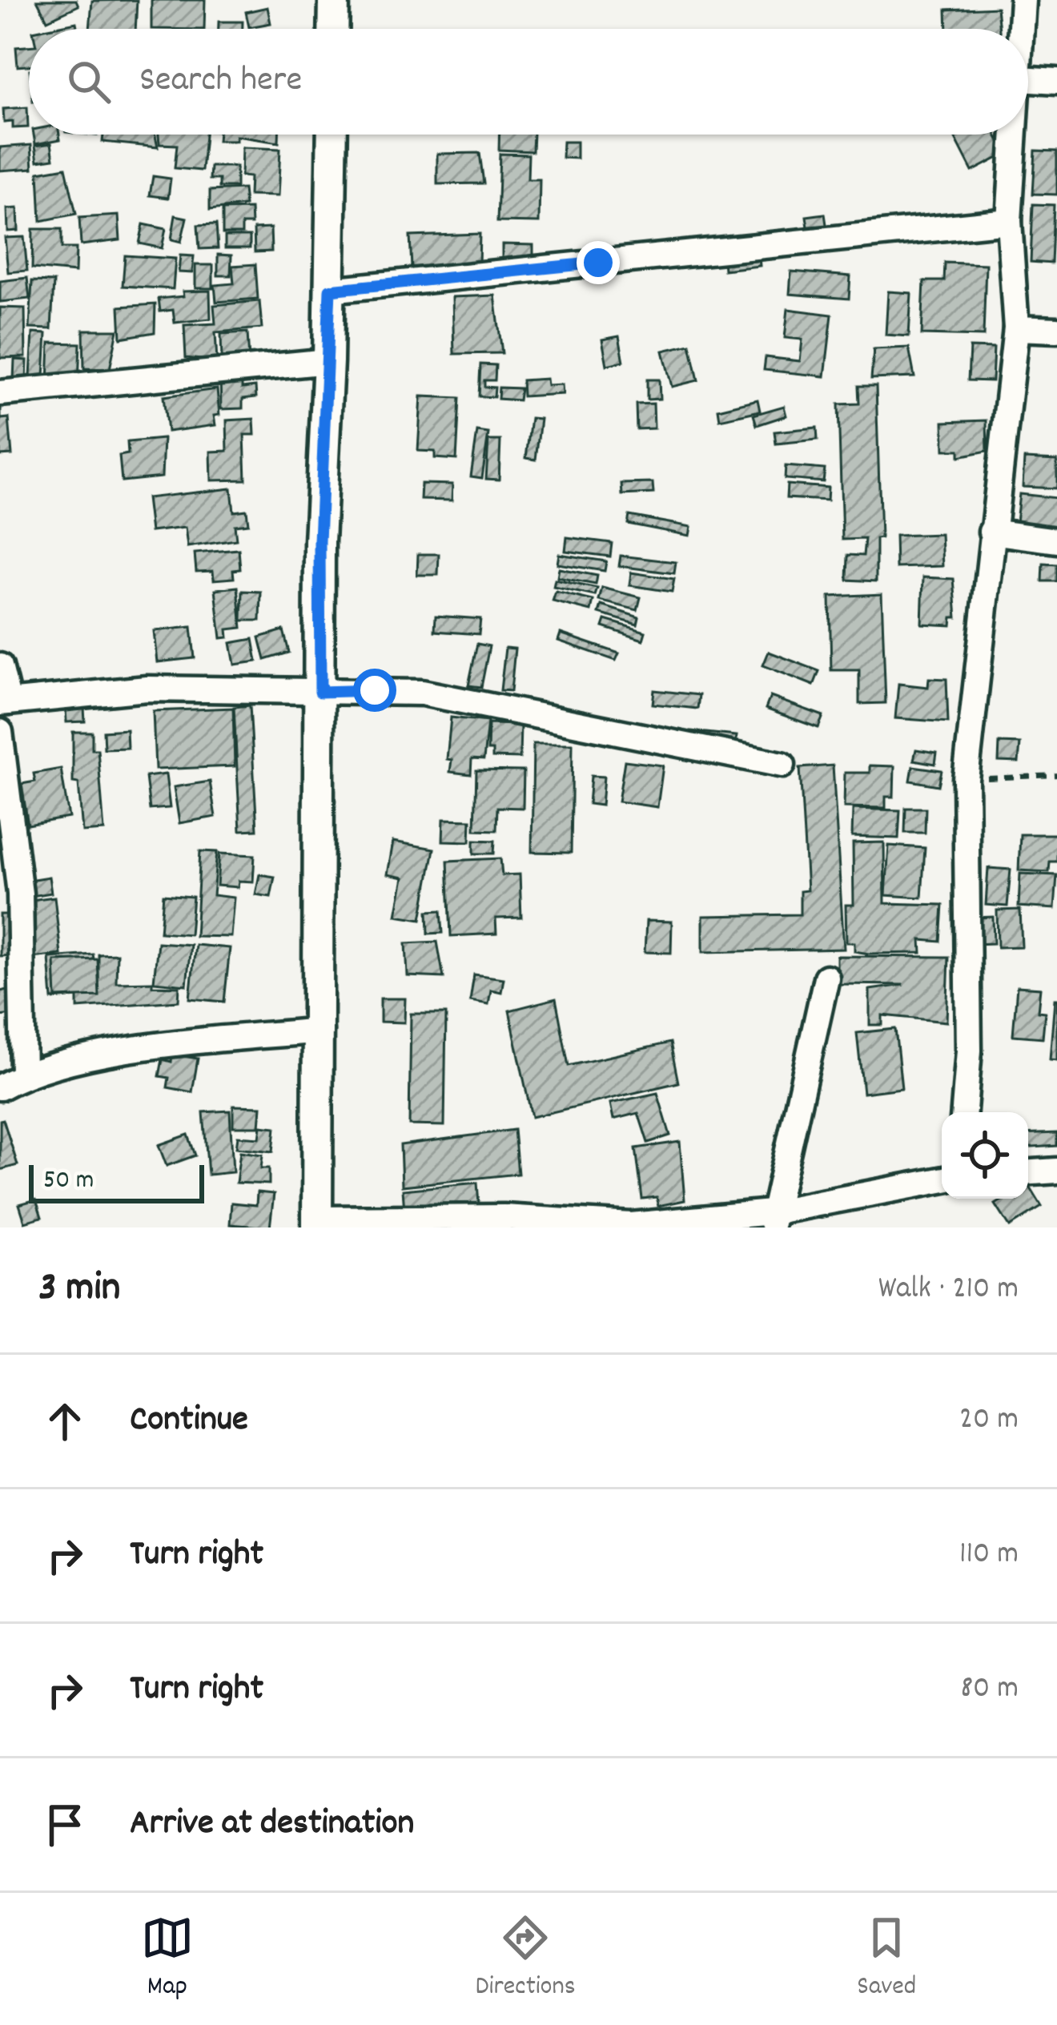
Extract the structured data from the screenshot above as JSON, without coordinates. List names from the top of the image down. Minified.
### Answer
{"scale_bar":"50 m","page":{"search":"Search here","scale":"50 m","heading":["3 min","Walk · 210 m"],"list":[["Continue","20 m"],["Turn right","110 m"],["Turn right","80 m"],"Arrive at destination"],"nav":["Map","Directions","Saved"]}}
